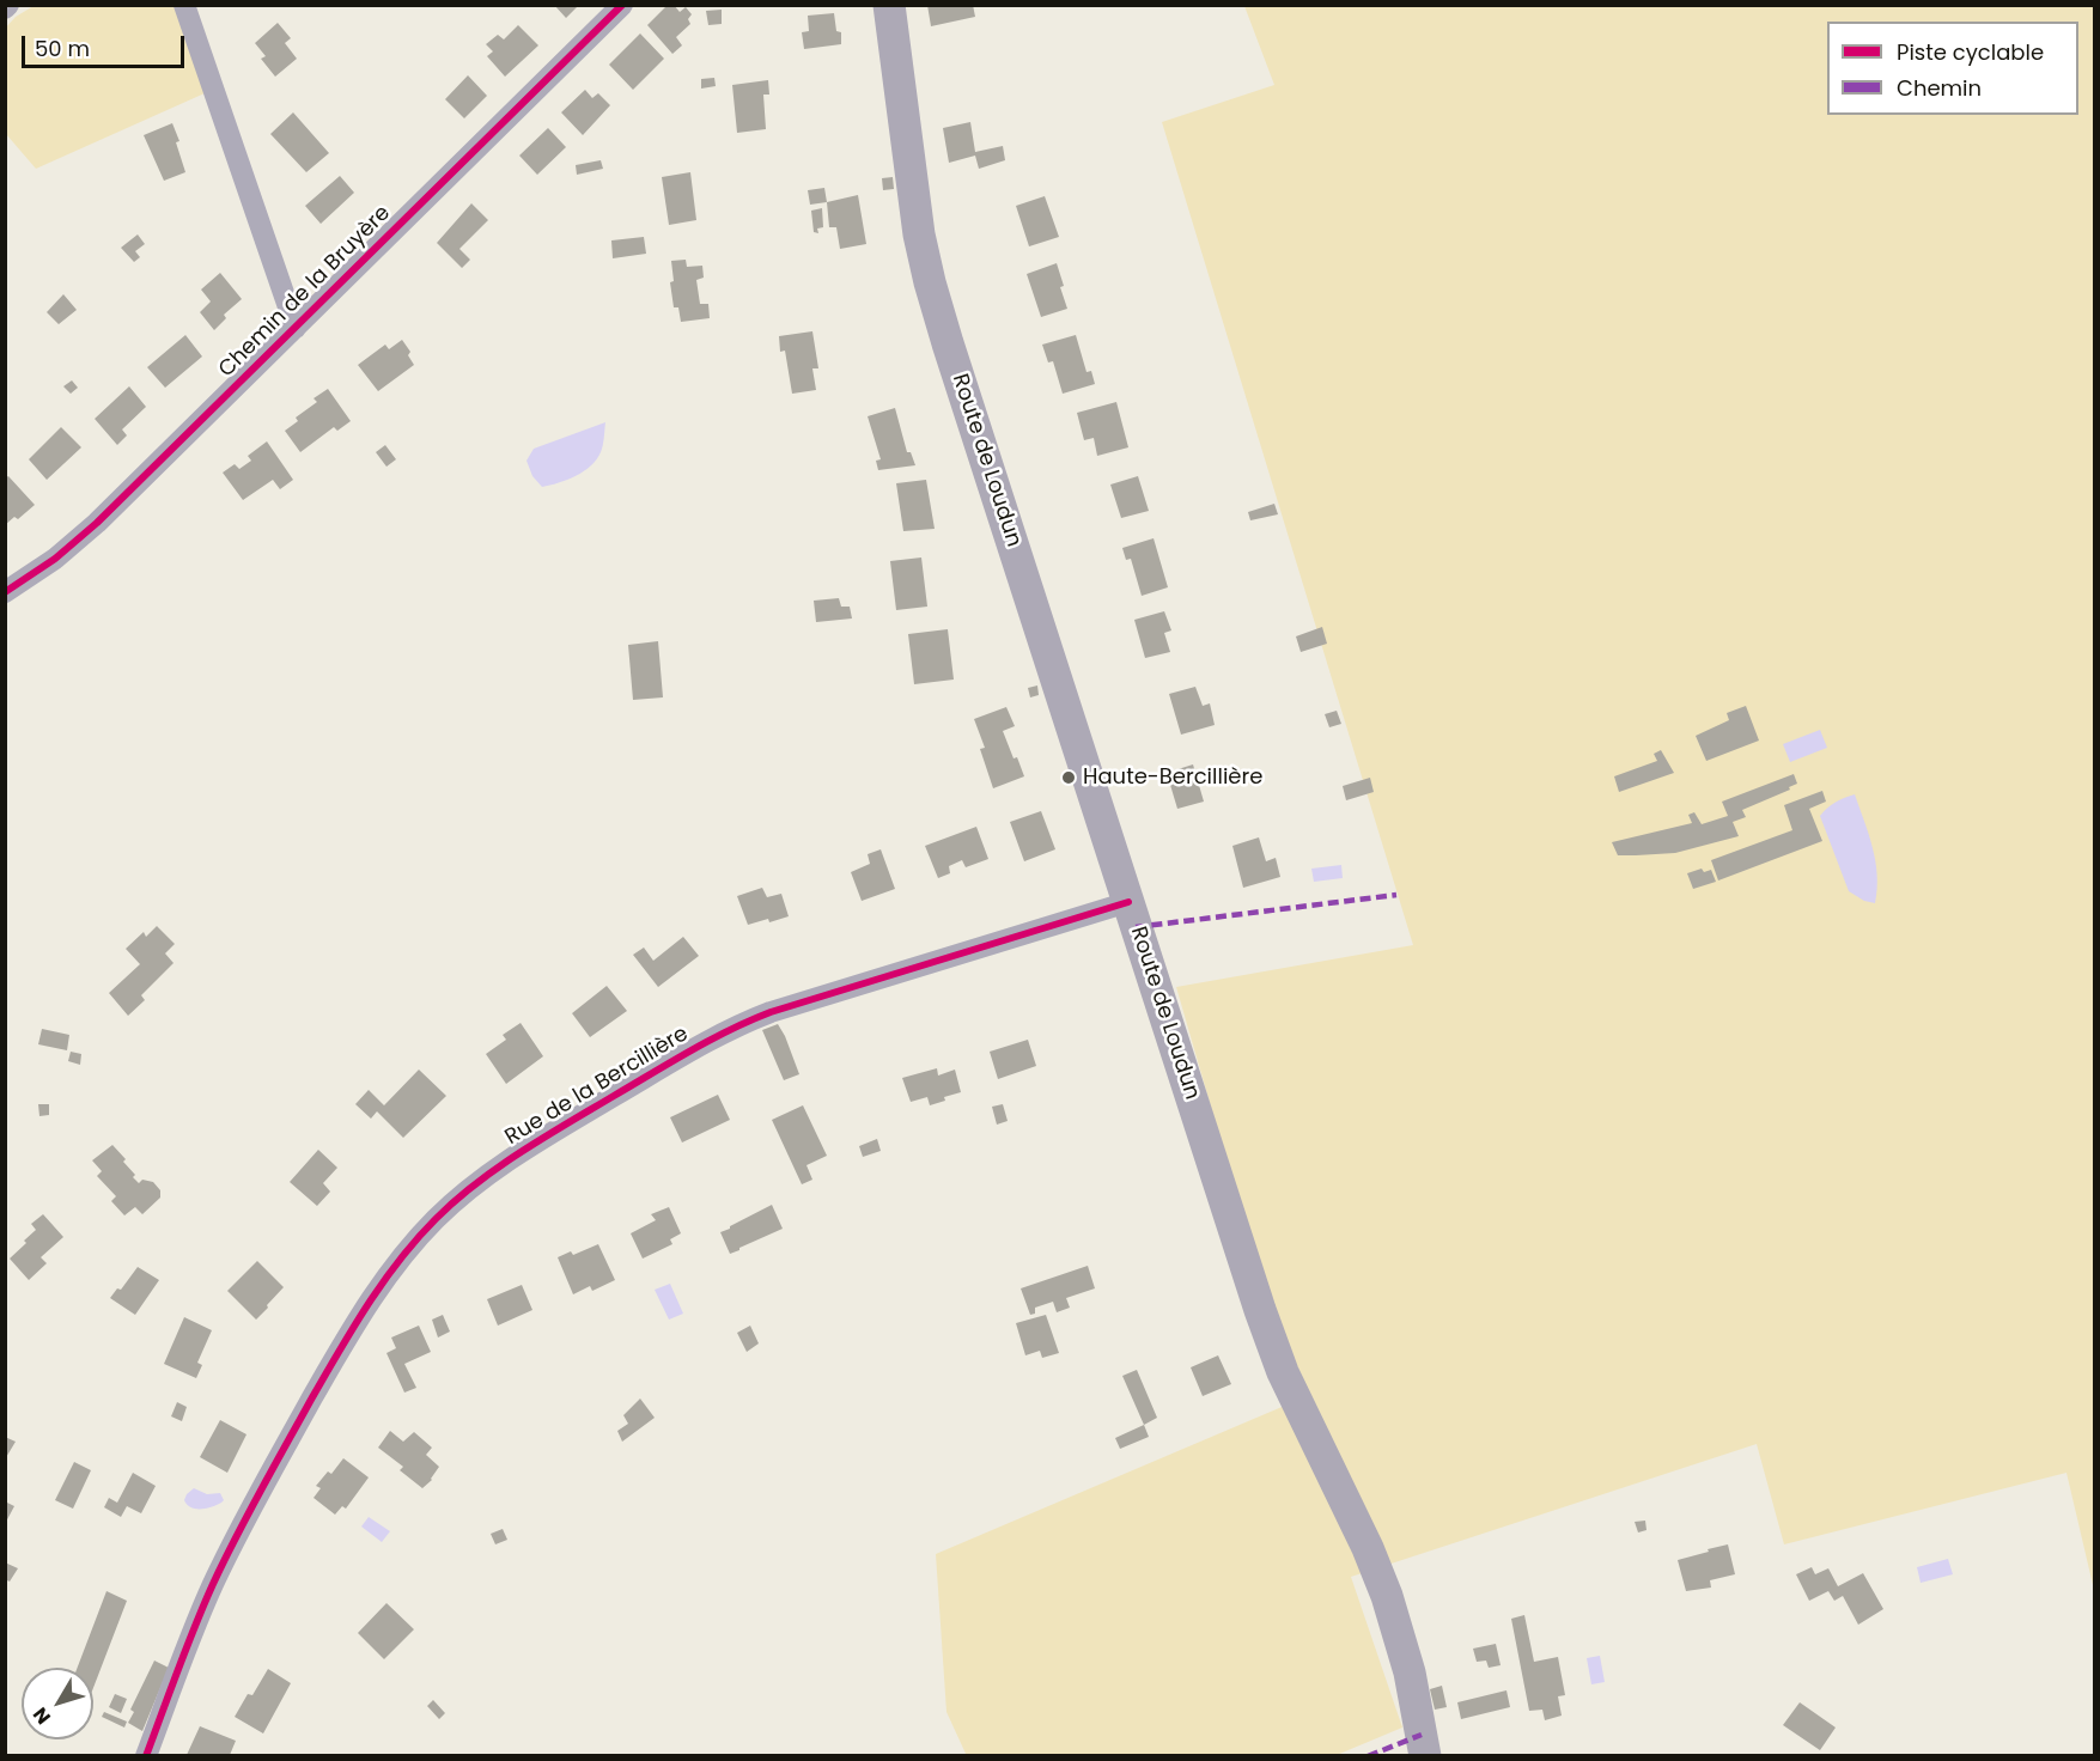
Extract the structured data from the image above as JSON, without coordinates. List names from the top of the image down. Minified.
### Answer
{"streets":{"main road":["Route de Loudun"],"street":["Chemin de la Bruyère","Rue de la Bercillière"]},"crossings":[["Route de Loudun","Rue de la Bercillière"]],"places":["Haute-Bercillière"],"legend":["Piste cyclable","Chemin"],"scale_bar":"50 m","north":"bottom left"}
